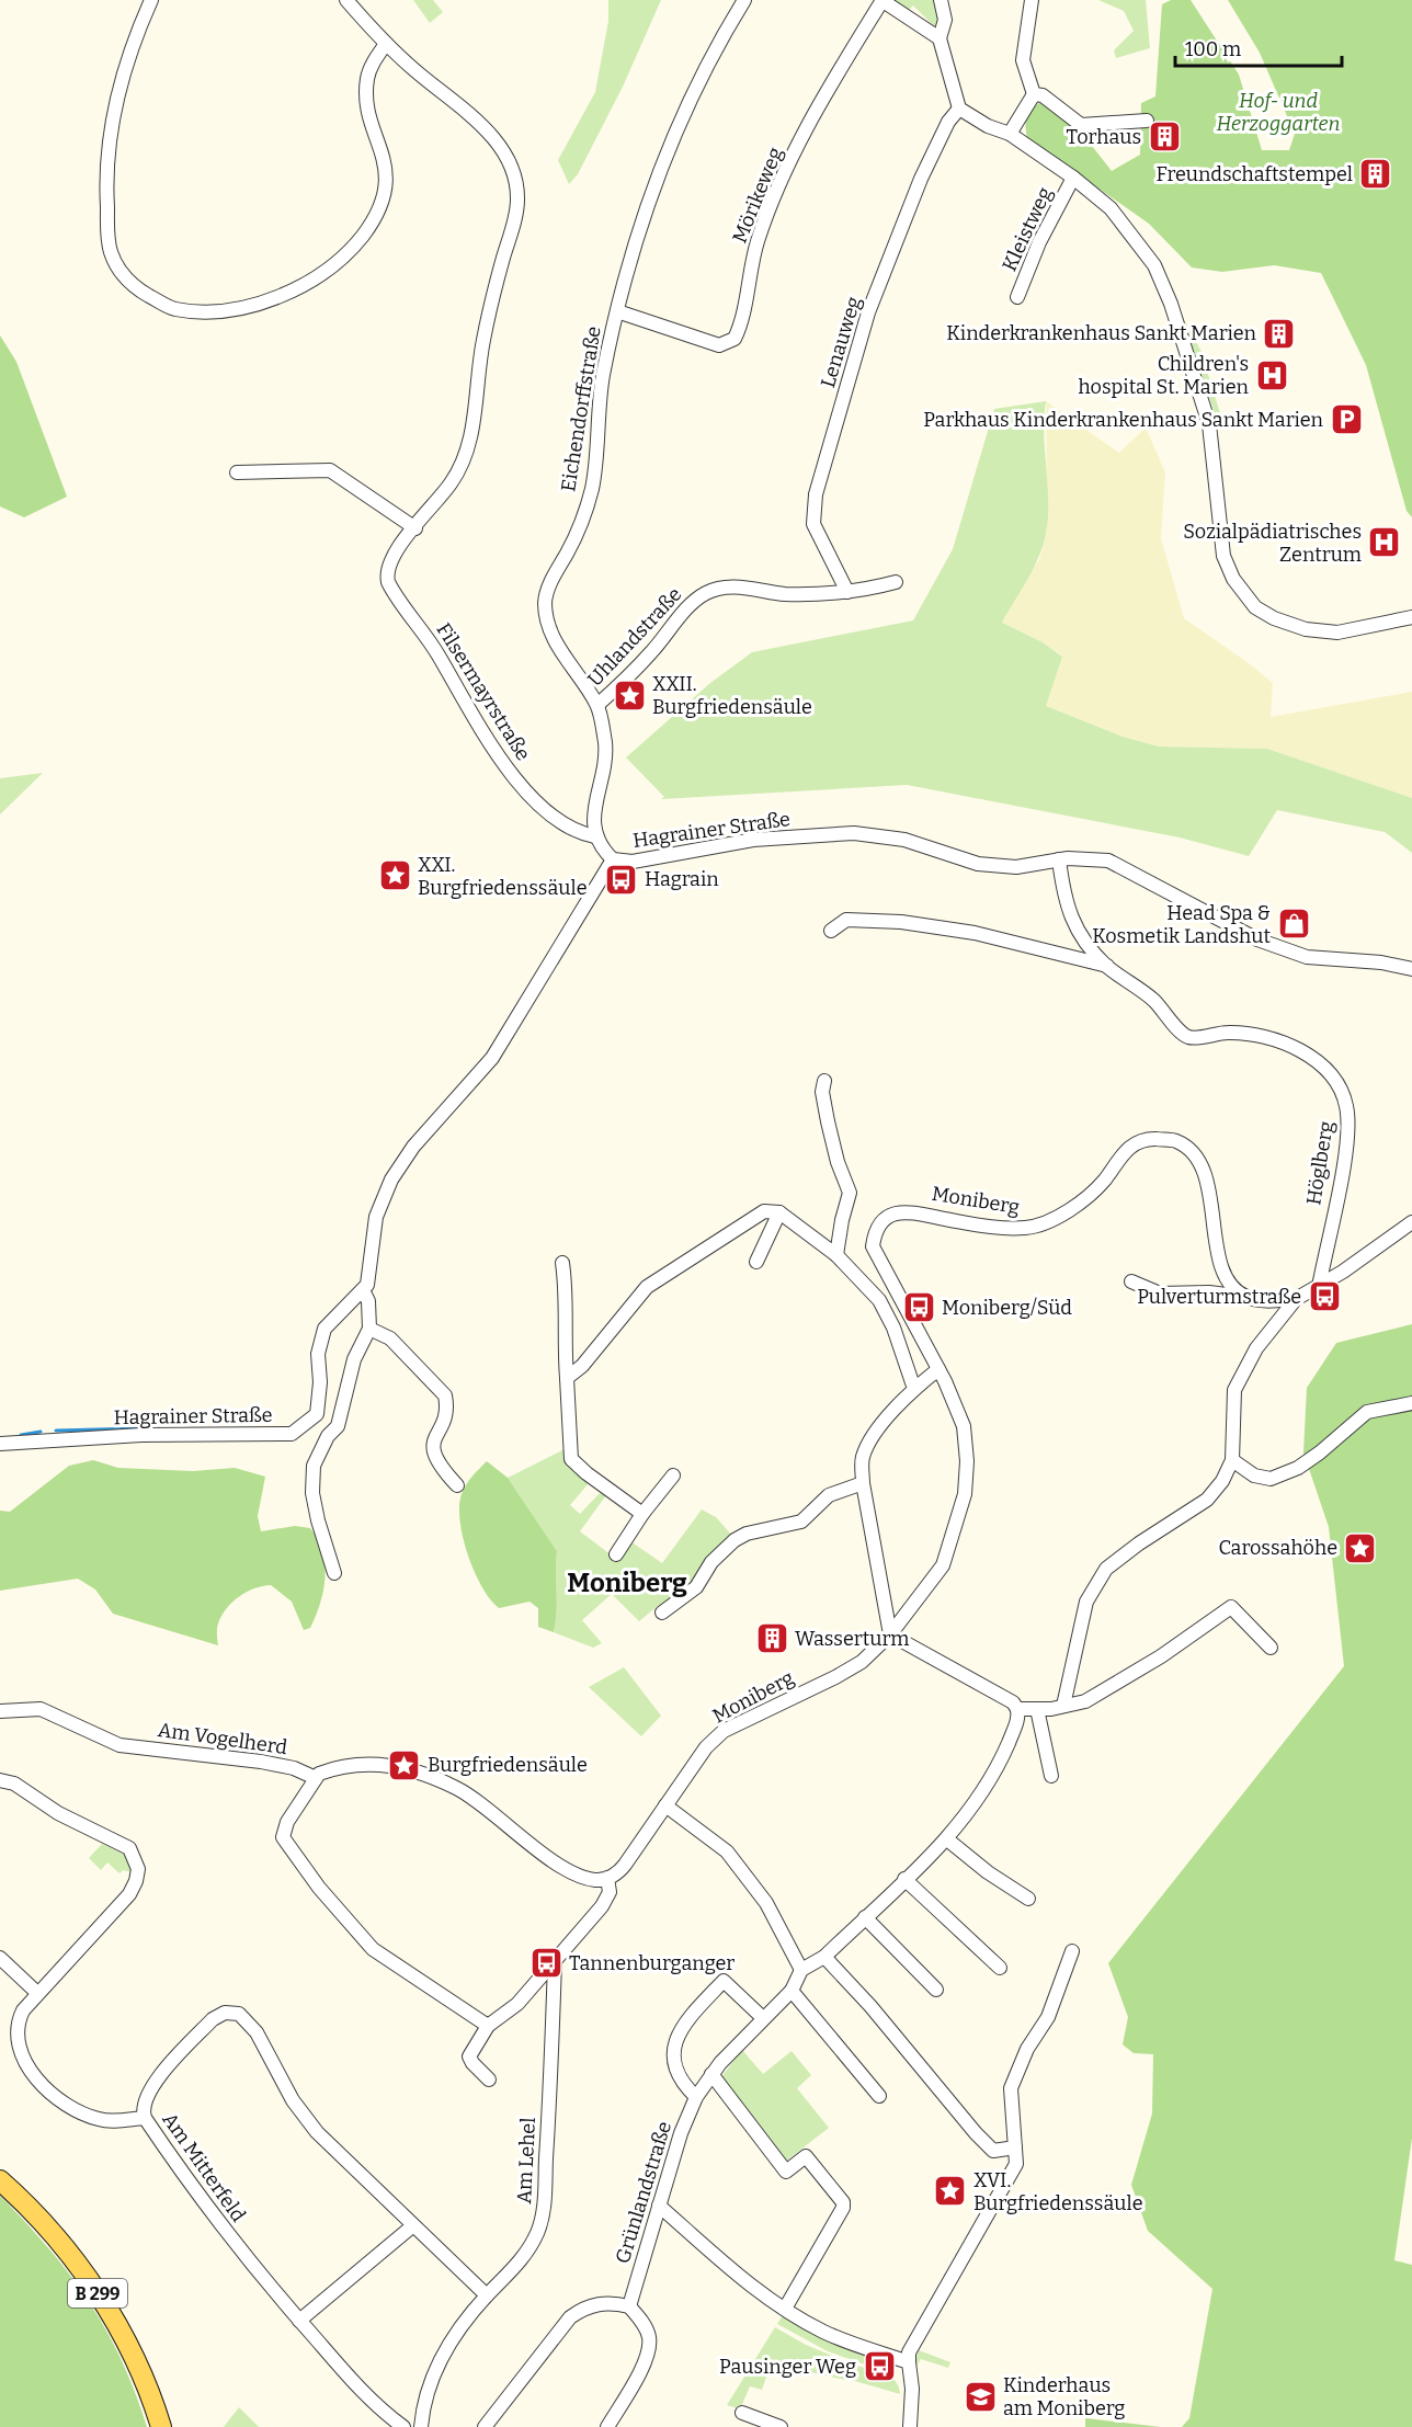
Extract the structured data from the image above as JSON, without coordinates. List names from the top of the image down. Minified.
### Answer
{"streets":{"main road":["B 299"],"street":["Mörikeweg","Kleistweg","Lenauweg","Eichendorffstraße","Uhlandstraße","Filsermayrstraße","Hagrainer Straße","Höglberg","Moniberg","Am Vogelherd","Am Lehel","Am Mitterfeld","Grünlandstraße"]},"crossings":[["Mörikeweg","Eichendorffstraße"],["Lenauweg","Uhlandstraße"],["Eichendorffstraße","Uhlandstraße"],["Eichendorffstraße","Filsermayrstraße"],["Hagrainer Straße","Höglberg"],["Am Lehel","Am Mitterfeld"]],"districts":["Moniberg"],"parks":["Hof- und Herzoggarten"],"places":{"building":["Torhaus","Freundschaftstempel","Kinderkrankenhaus Sankt Marien","Wasserturm"],"hospital":["Children's hospital St. Marien","Sozialpädiatrisches Zentrum"],"parking":["Parkhaus Kinderkrankenhaus Sankt Marien"],"place":["XXII. Burgfriedensäule","XXI. Burgfriedenssäule","Carossahöhe","Burgfriedensäule","XVI. Burgfriedenssäule"],"bus stop":["Hagrain","Pulverturmstraße","Moniberg/Süd","Tannenburganger","Pausinger Weg"],"shop":["Head Spa & Kosmetik Landshut"],"school or university":["Kinderhaus am Moniberg"]},"scale_bar":"100 m"}
